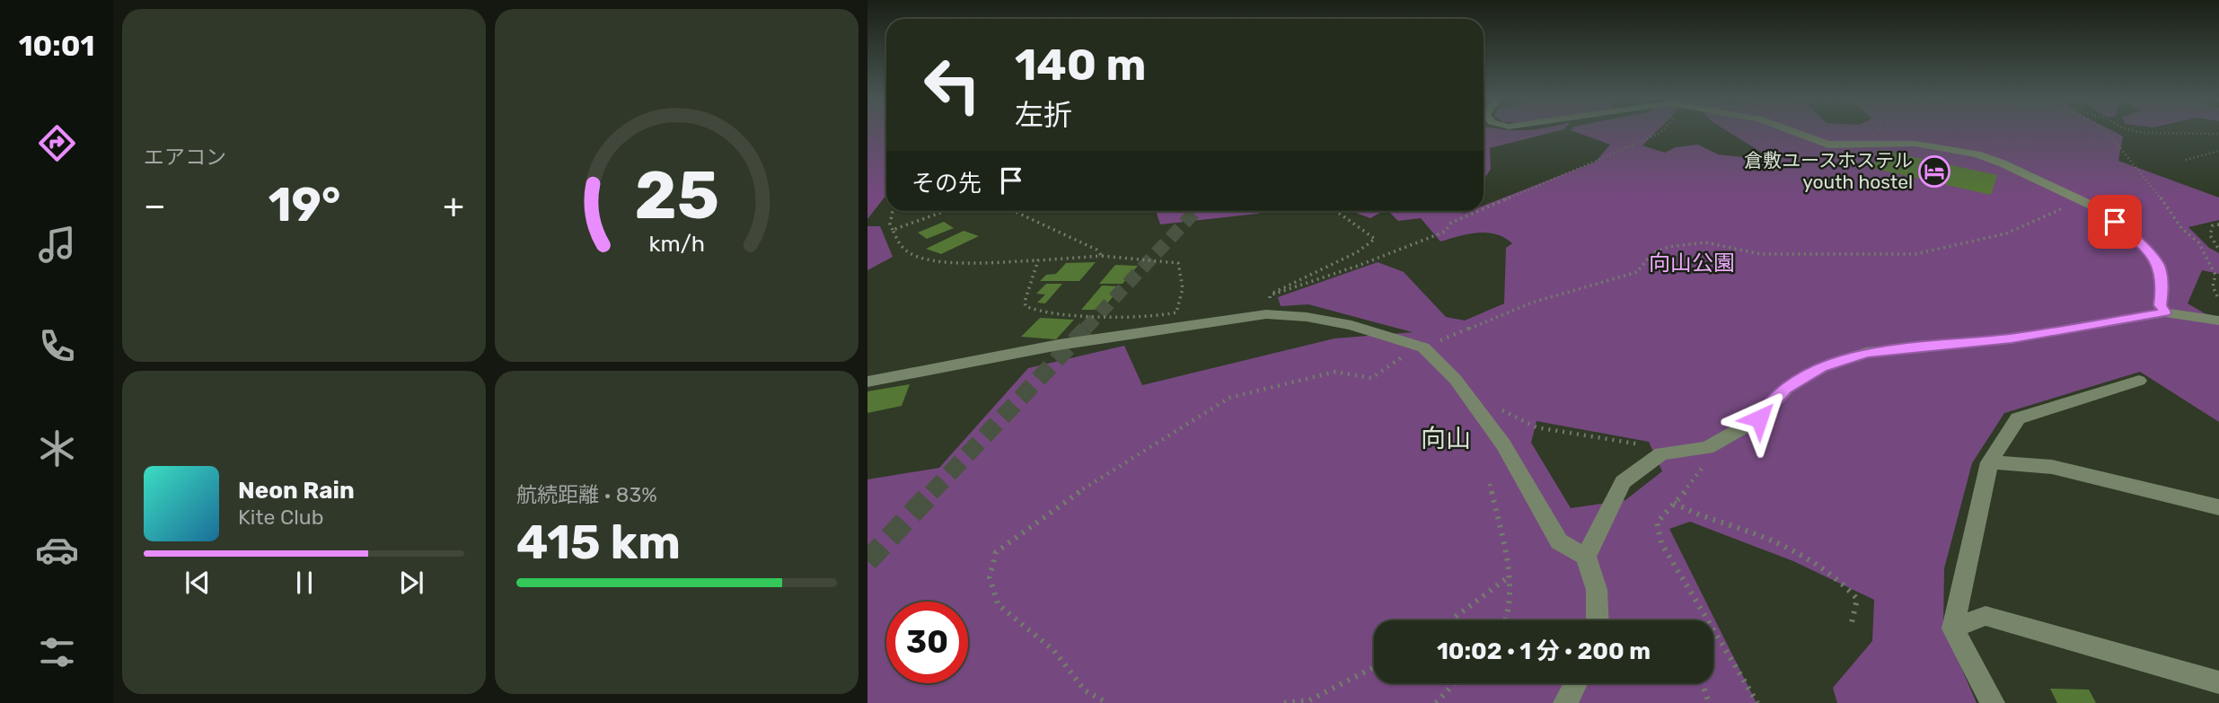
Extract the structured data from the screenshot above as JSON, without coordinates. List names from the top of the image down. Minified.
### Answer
{"districts":["向山"],"parks":["向山公園"],"places":{"hotel":["倉敷ユースホステル youth hostel"]},"page":{"tabs":"10:01","tile":["エアコン",["航続距離 · 83%","415 km"]],"turn":["140 m","左折"],"then":"その先","heat":["−","19°","+"],"song":["Neon Rain","Kite Club"],"limit":"30","trip":"10:02 · 1 分 · 200 m","gauge":["25","km/h"]}}
